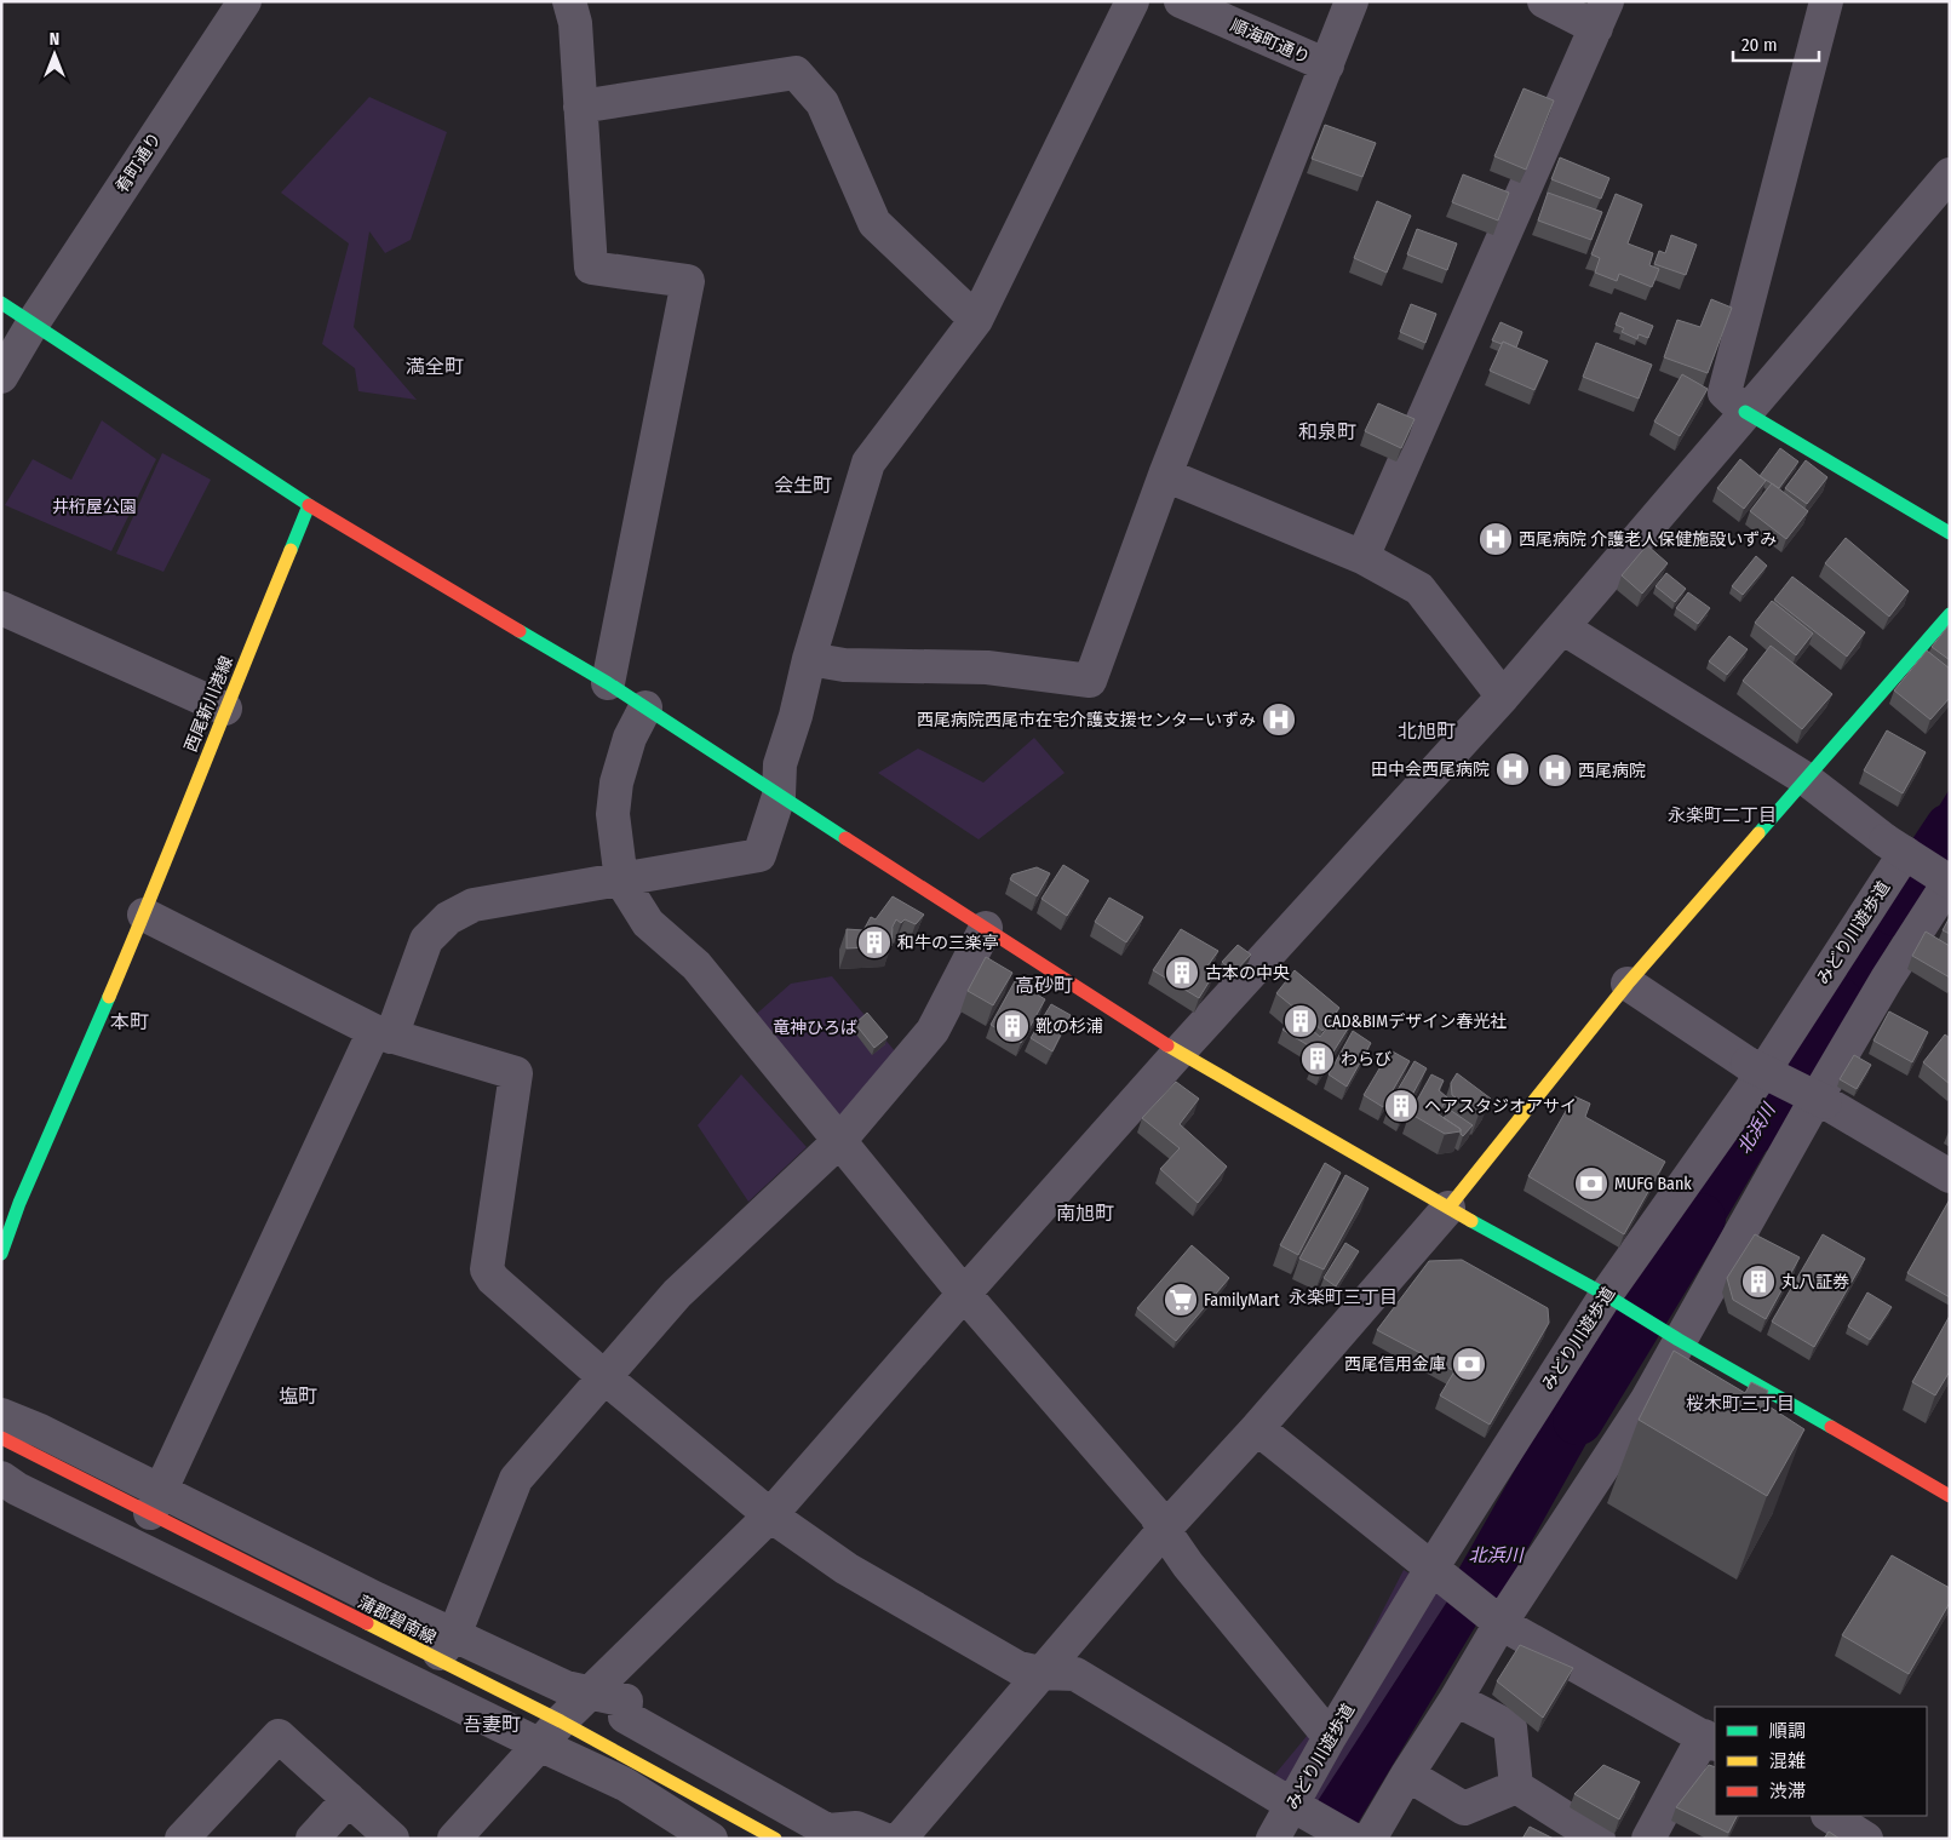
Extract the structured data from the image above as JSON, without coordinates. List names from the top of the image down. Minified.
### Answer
{"streets":{"street":["順海町通り","肴町通り","西尾新川港線","みどり川遊歩道","蒲郡碧南線"]},"districts":["満全町","和泉町","会生町","北旭町","永楽町二丁目","高砂町","本町","南旭町","永楽町三丁目","塩町","桜木町三丁目","吾妻町"],"water":["北浜川"],"parks":["井桁屋公園","竜神ひろば"],"places":{"hospital":["西尾病院 介護老人保健施設いずみ","西尾病院西尾市在宅介護支援センターいずみ","田中会西尾病院","西尾病院"],"building":["和牛の三楽亭","古本の中央","CAD&BIMデザイン春光社","靴の杉浦","わらび","ヘアスタジオアサイ","丸八証券"],"bank":["MUFG Bank","西尾信用金庫"],"supermarket":["FamilyMart"]},"legend":["順調","混雑","渋滞"],"scale_bar":"20 m","north":"top"}
